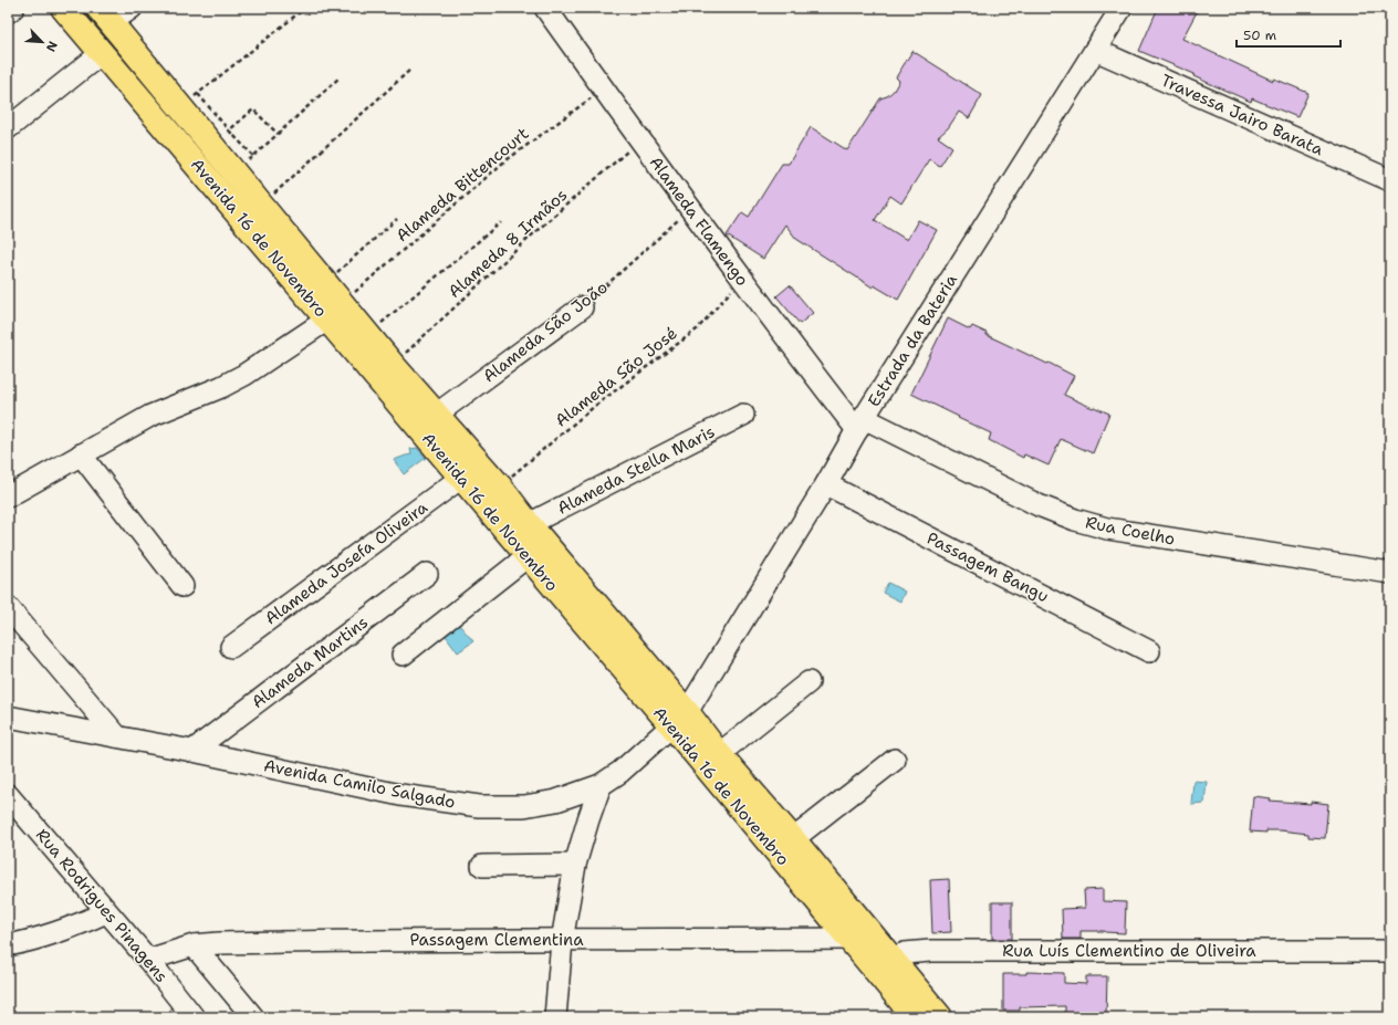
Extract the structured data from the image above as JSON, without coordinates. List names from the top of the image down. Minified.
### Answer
{"streets":{"main road":["Avenida 16 de Novembro"],"street":["Travessa Jairo Barata","Alameda Flamengo","Alameda São João","Estrada da Bateria","Alameda Stella Maris","Rua Coelho","Alameda Josefa Oliveira","Passagem Bangu","Alameda Martins","Avenida Camilo Salgado","Rua Rodrigues Pinagens","Passagem Clementina","Rua Luís Clementino de Oliveira"],"path":["Alameda Bittencourt","Alameda 8 Irmãos","Alameda São José"]},"crossings":[["Travessa Jairo Barata","Estrada da Bateria"],["Alameda Bittencourt","Alameda Flamengo"],["Alameda Bittencourt","Avenida 16 de Novembro"],["Alameda Flamengo","Alameda 8 Irmãos"],["Alameda Flamengo","Alameda São João"],["Alameda Flamengo","Estrada da Bateria"],["Alameda Flamengo","Alameda São José"],["Alameda Flamengo","Rua Coelho"],["Avenida 16 de Novembro","Alameda 8 Irmãos"],["Avenida 16 de Novembro","Alameda São João"],["Avenida 16 de Novembro","Estrada da Bateria"],["Avenida 16 de Novembro","Alameda São José"],["Avenida 16 de Novembro","Alameda Stella Maris"],["Avenida 16 de Novembro","Alameda Josefa Oliveira"],["Avenida 16 de Novembro","Avenida Camilo Salgado"],["Avenida 16 de Novembro","Passagem Clementina"],["Avenida 16 de Novembro","Rua Luís Clementino de Oliveira"],["Estrada da Bateria","Rua Coelho"],["Estrada da Bateria","Passagem Bangu"],["Estrada da Bateria","Avenida Camilo Salgado"],["Alameda Martins","Avenida Camilo Salgado"],["Rua Rodrigues Pinagens","Passagem Clementina"]],"scale_bar":"50 m","north":"bottom right"}
